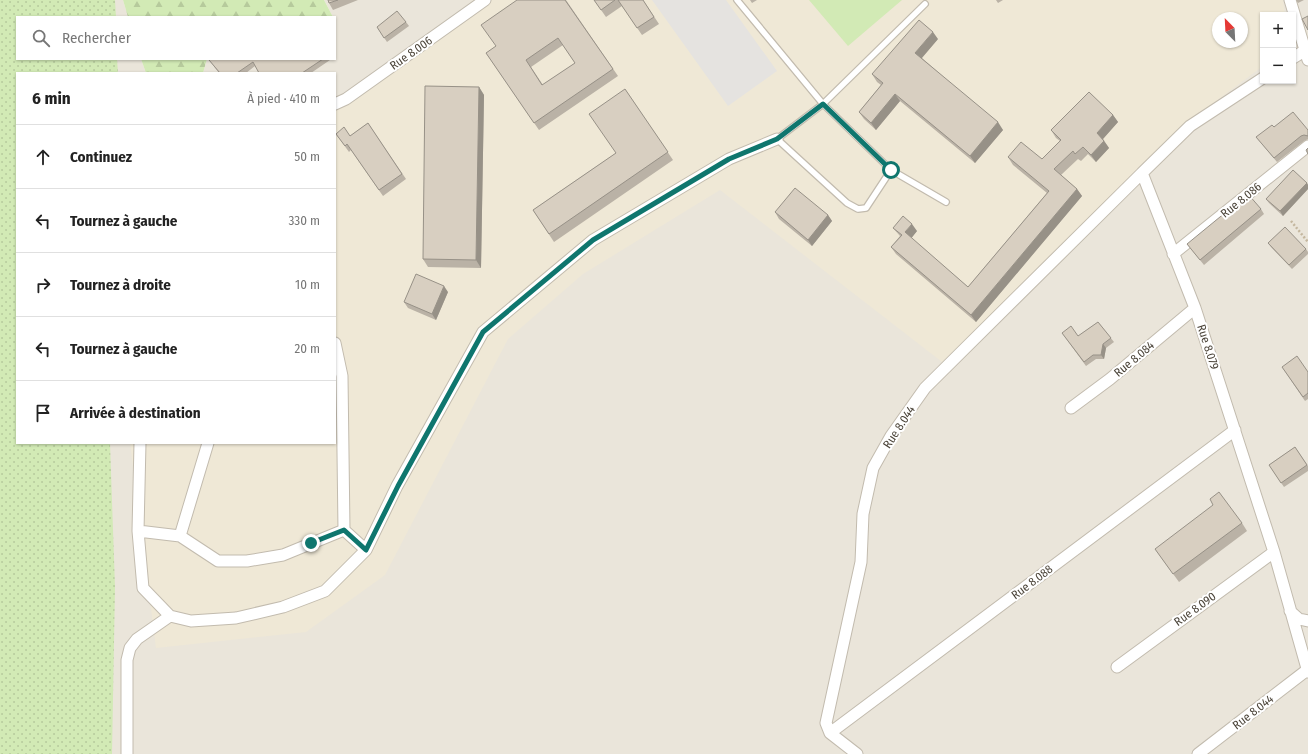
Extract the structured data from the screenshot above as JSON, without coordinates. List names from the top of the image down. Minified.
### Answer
{"streets":{"street":["Rue 8.006","Rue 8.086","Rue 8.079","Rue 8.084","Rue 8.044","Rue 8.088","Rue 8.090"]},"crossings":[["Rue 8.086","Rue 8.079"],["Rue 8.079","Rue 8.084"],["Rue 8.079","Rue 8.044"],["Rue 8.079","Rue 8.088"],["Rue 8.079","Rue 8.090"],["Rue 8.044","Rue 8.088"]],"north":"top left","page":{"map_buttons":["+","−"],"search":"Rechercher","heading":["6 min","À pied · 410 m"],"list":[["Continuez","50 m"],["Tournez à gauche","330 m"],["Tournez à droite","10 m"],["Tournez à gauche","20 m"],"Arrivée à destination"]}}
